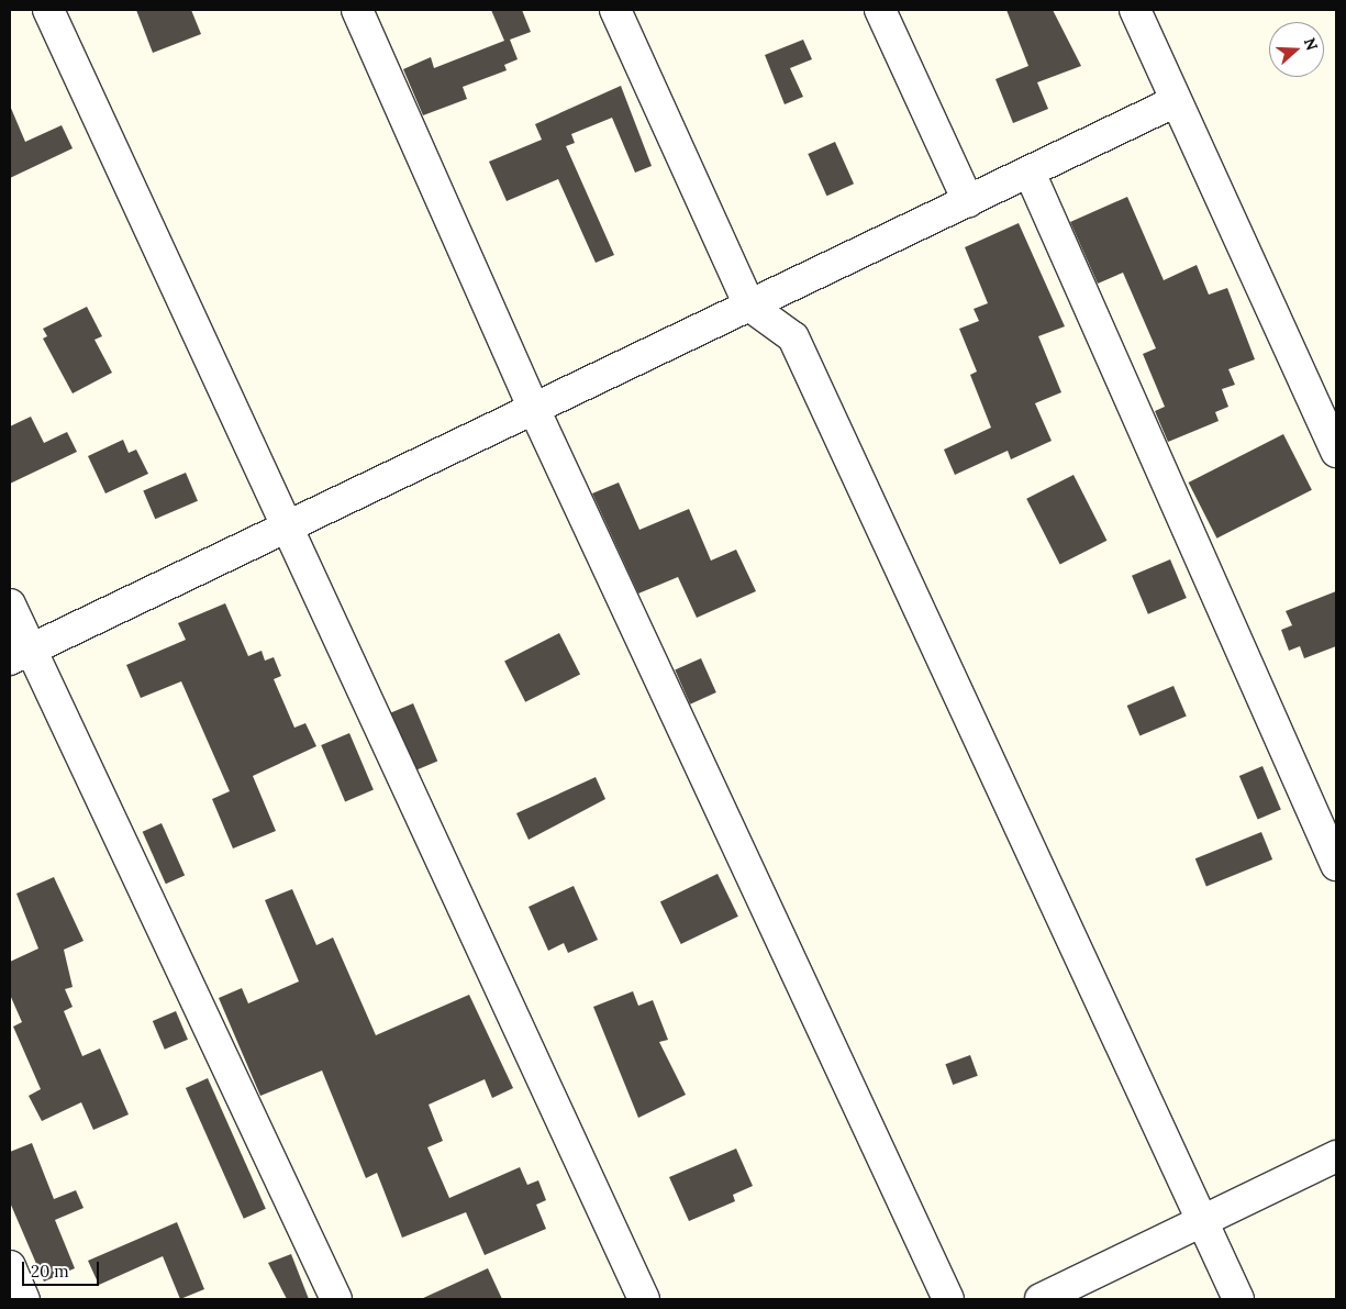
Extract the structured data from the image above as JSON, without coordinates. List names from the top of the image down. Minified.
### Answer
{"scale_bar":"20 m","north":"right"}
